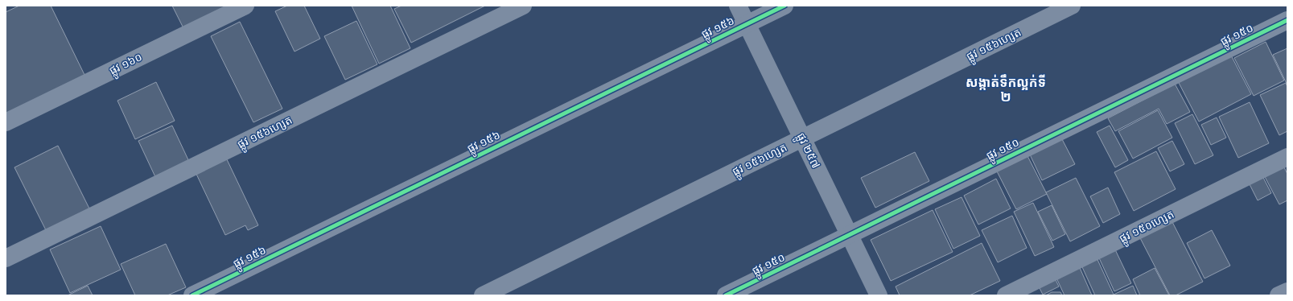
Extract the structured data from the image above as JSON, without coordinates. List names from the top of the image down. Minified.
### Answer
{"streets":{"street":["ផ្លូវ ១៥៦","ផ្លូវ ១៥០","ផ្លូវ ១៥៦ហ្សេត","ផ្លូវ ១៦០","ផ្លូវ ២៥៧","ផ្លូវ ១៥០ហ្សេត"]},"crossings":[["ផ្លូវ ១៥៦","ផ្លូវ ២៥៧"],["ផ្លូវ ១៥០","ផ្លូវ ២៥៧"],["ផ្លូវ ១៥៦ហ្សេត","ផ្លូវ ២៥៧"]],"districts":["សង្កាត់ទឹកល្អក់ទី ២"]}
